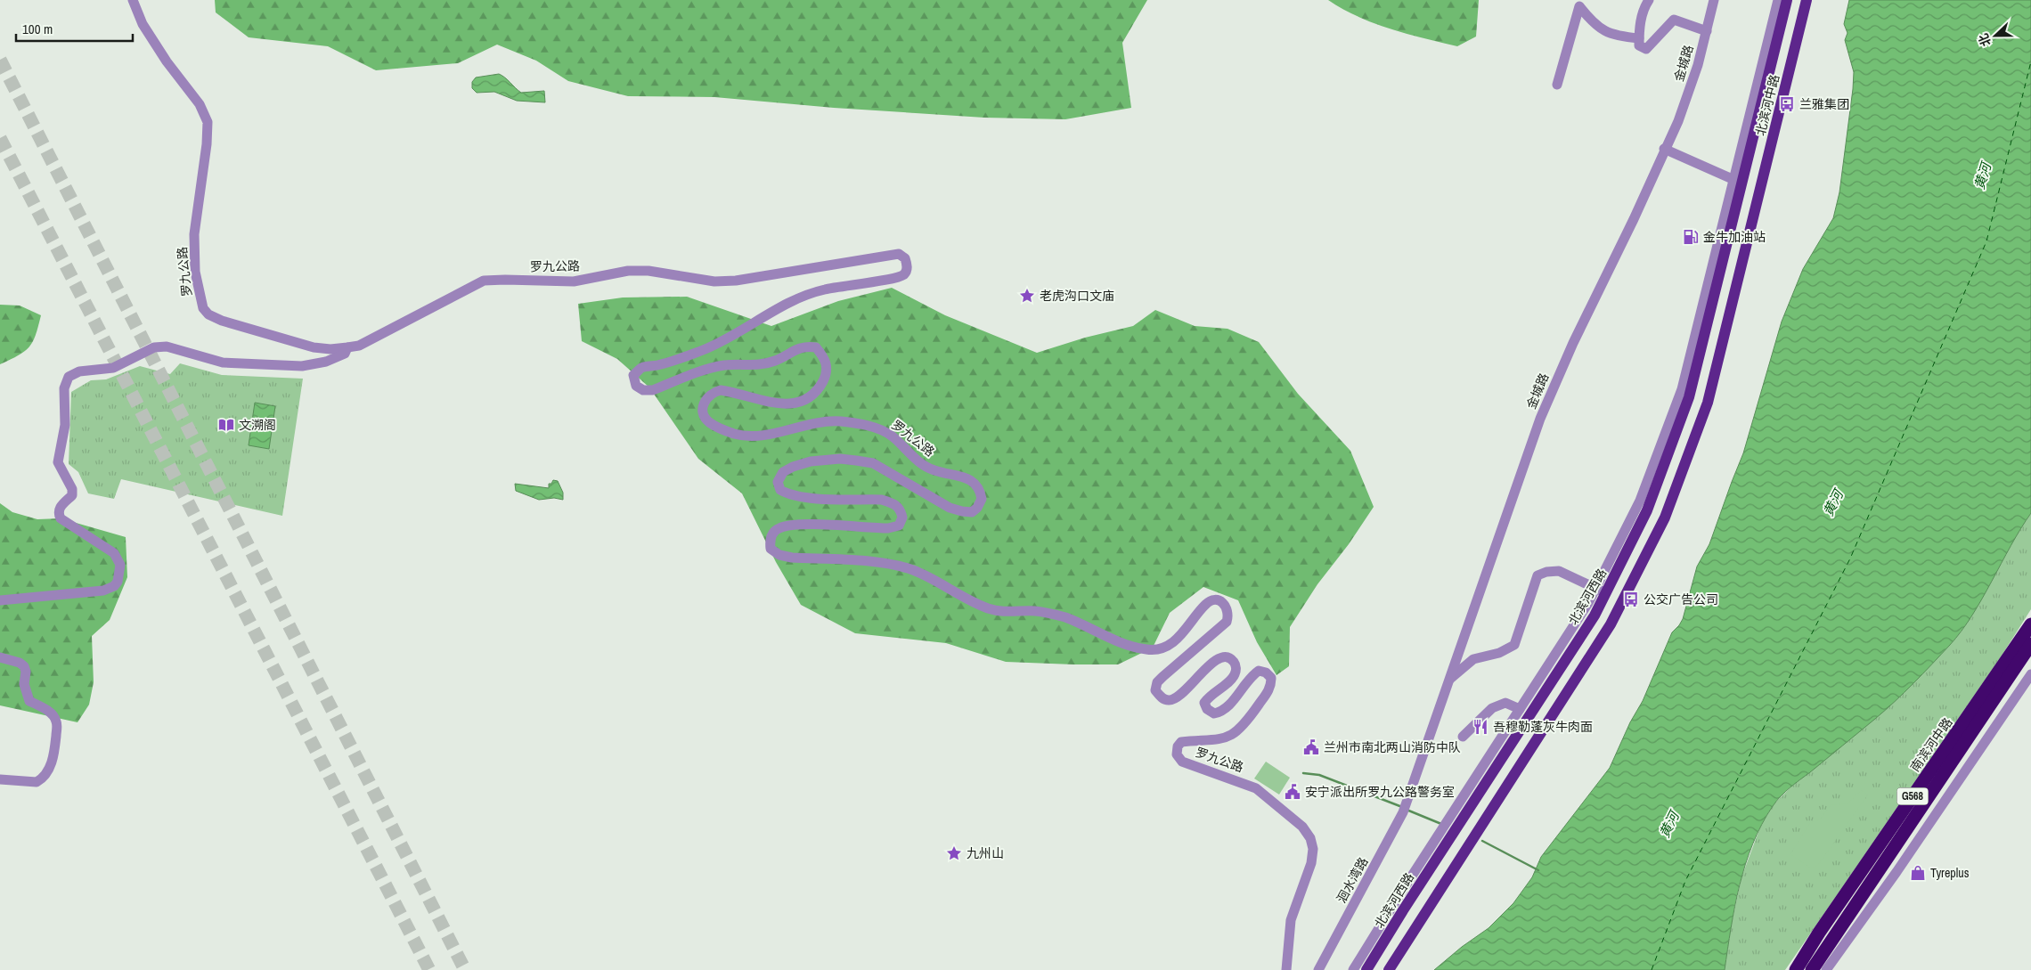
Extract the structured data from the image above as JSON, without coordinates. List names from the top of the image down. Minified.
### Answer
{"streets":{"highway":["南滨河中路","G568"],"main road":["北滨河中路","北滨河西路"],"street":["金城路","罗九公路","洄水湾路"]},"crossings":[["金城路","洄水湾路"],["北滨河中路","北滨河西路"]],"water":["黄河"],"places":{"bus stop":["兰雅集团","公交广告公司"],"fuel station":["金牛加油站"],"place":["老虎沟口文庙","九州山"],"library":["文溯阁"],"restaurant":["吾穆勒蓬灰牛肉面"],"public building":["兰州市南北两山消防中队","安宁派出所罗九公路警务室"],"shop":["Tyreplus"]},"scale_bar":"100 m","north":"left"}
